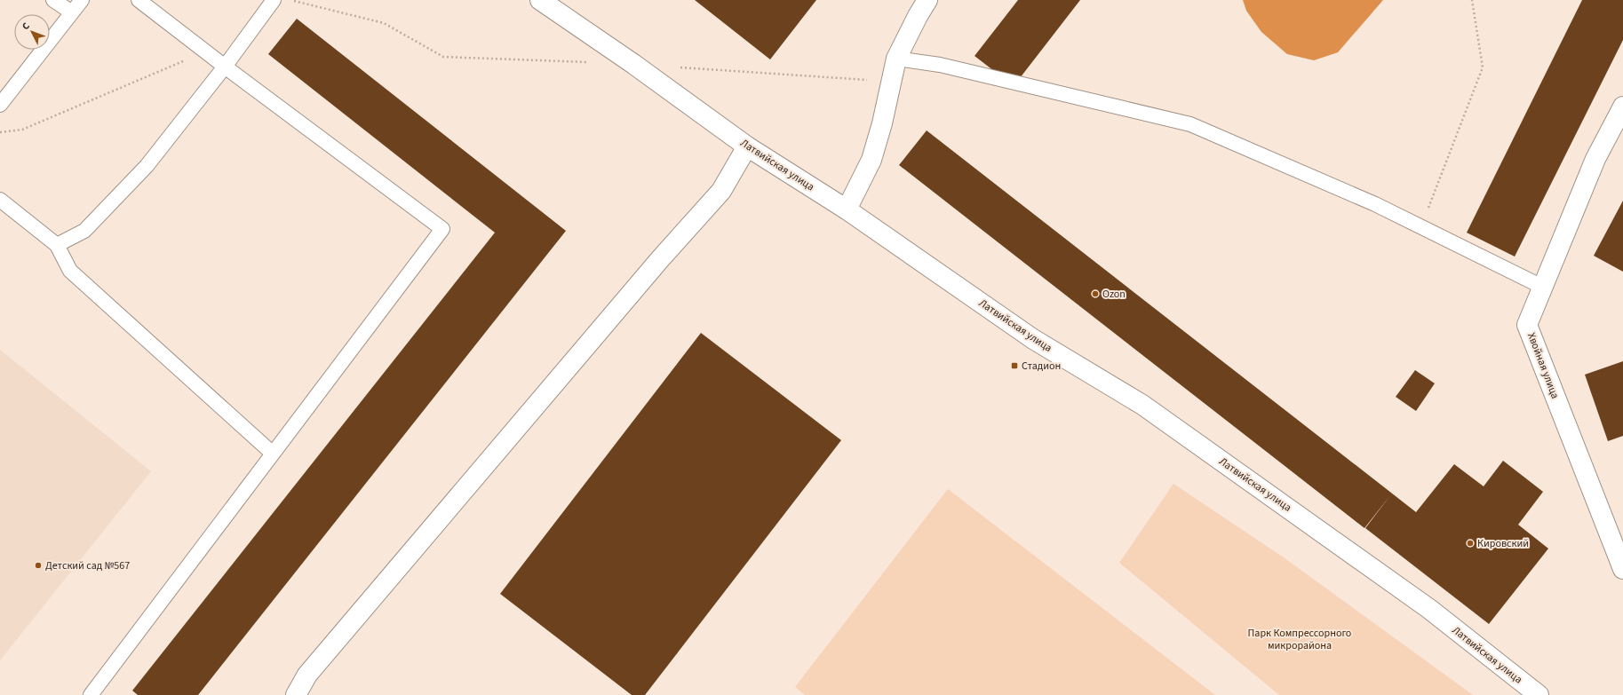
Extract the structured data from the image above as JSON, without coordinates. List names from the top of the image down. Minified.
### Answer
{"streets":{"street":["Латвийская улица","Хвойная улица"]},"parks":["Парк Компрессорного микрорайона"],"places":{"other":["Ozon","Кировский","Детский сад №567"],"transit":["Стадион"]},"north":"top left"}
